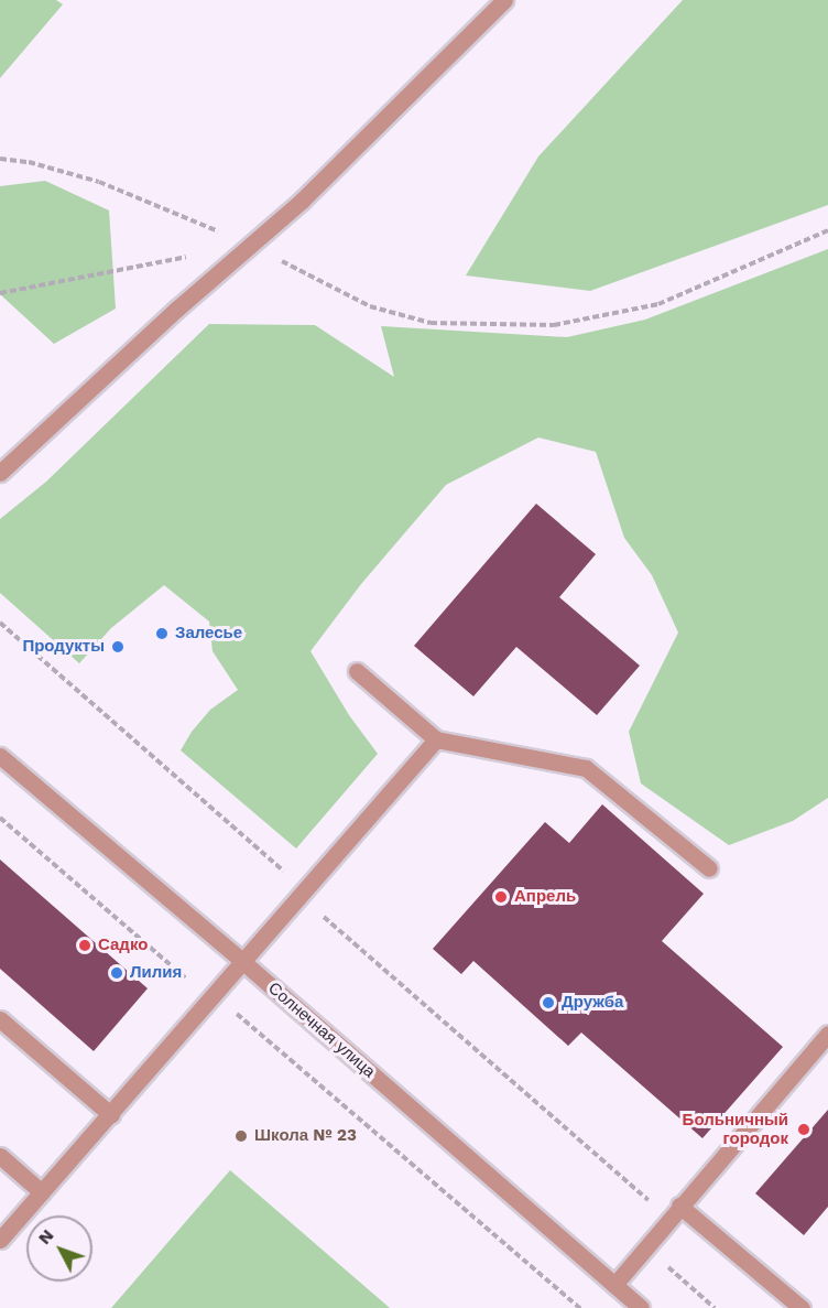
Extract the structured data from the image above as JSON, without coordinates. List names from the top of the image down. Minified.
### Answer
{"streets":{"street":["Солнечная улица"]},"places":["Залесье","Продукты","Апрель","Садко","Лилия","Дружба","Больничный городок","Школа № 23"],"north":"top left"}
